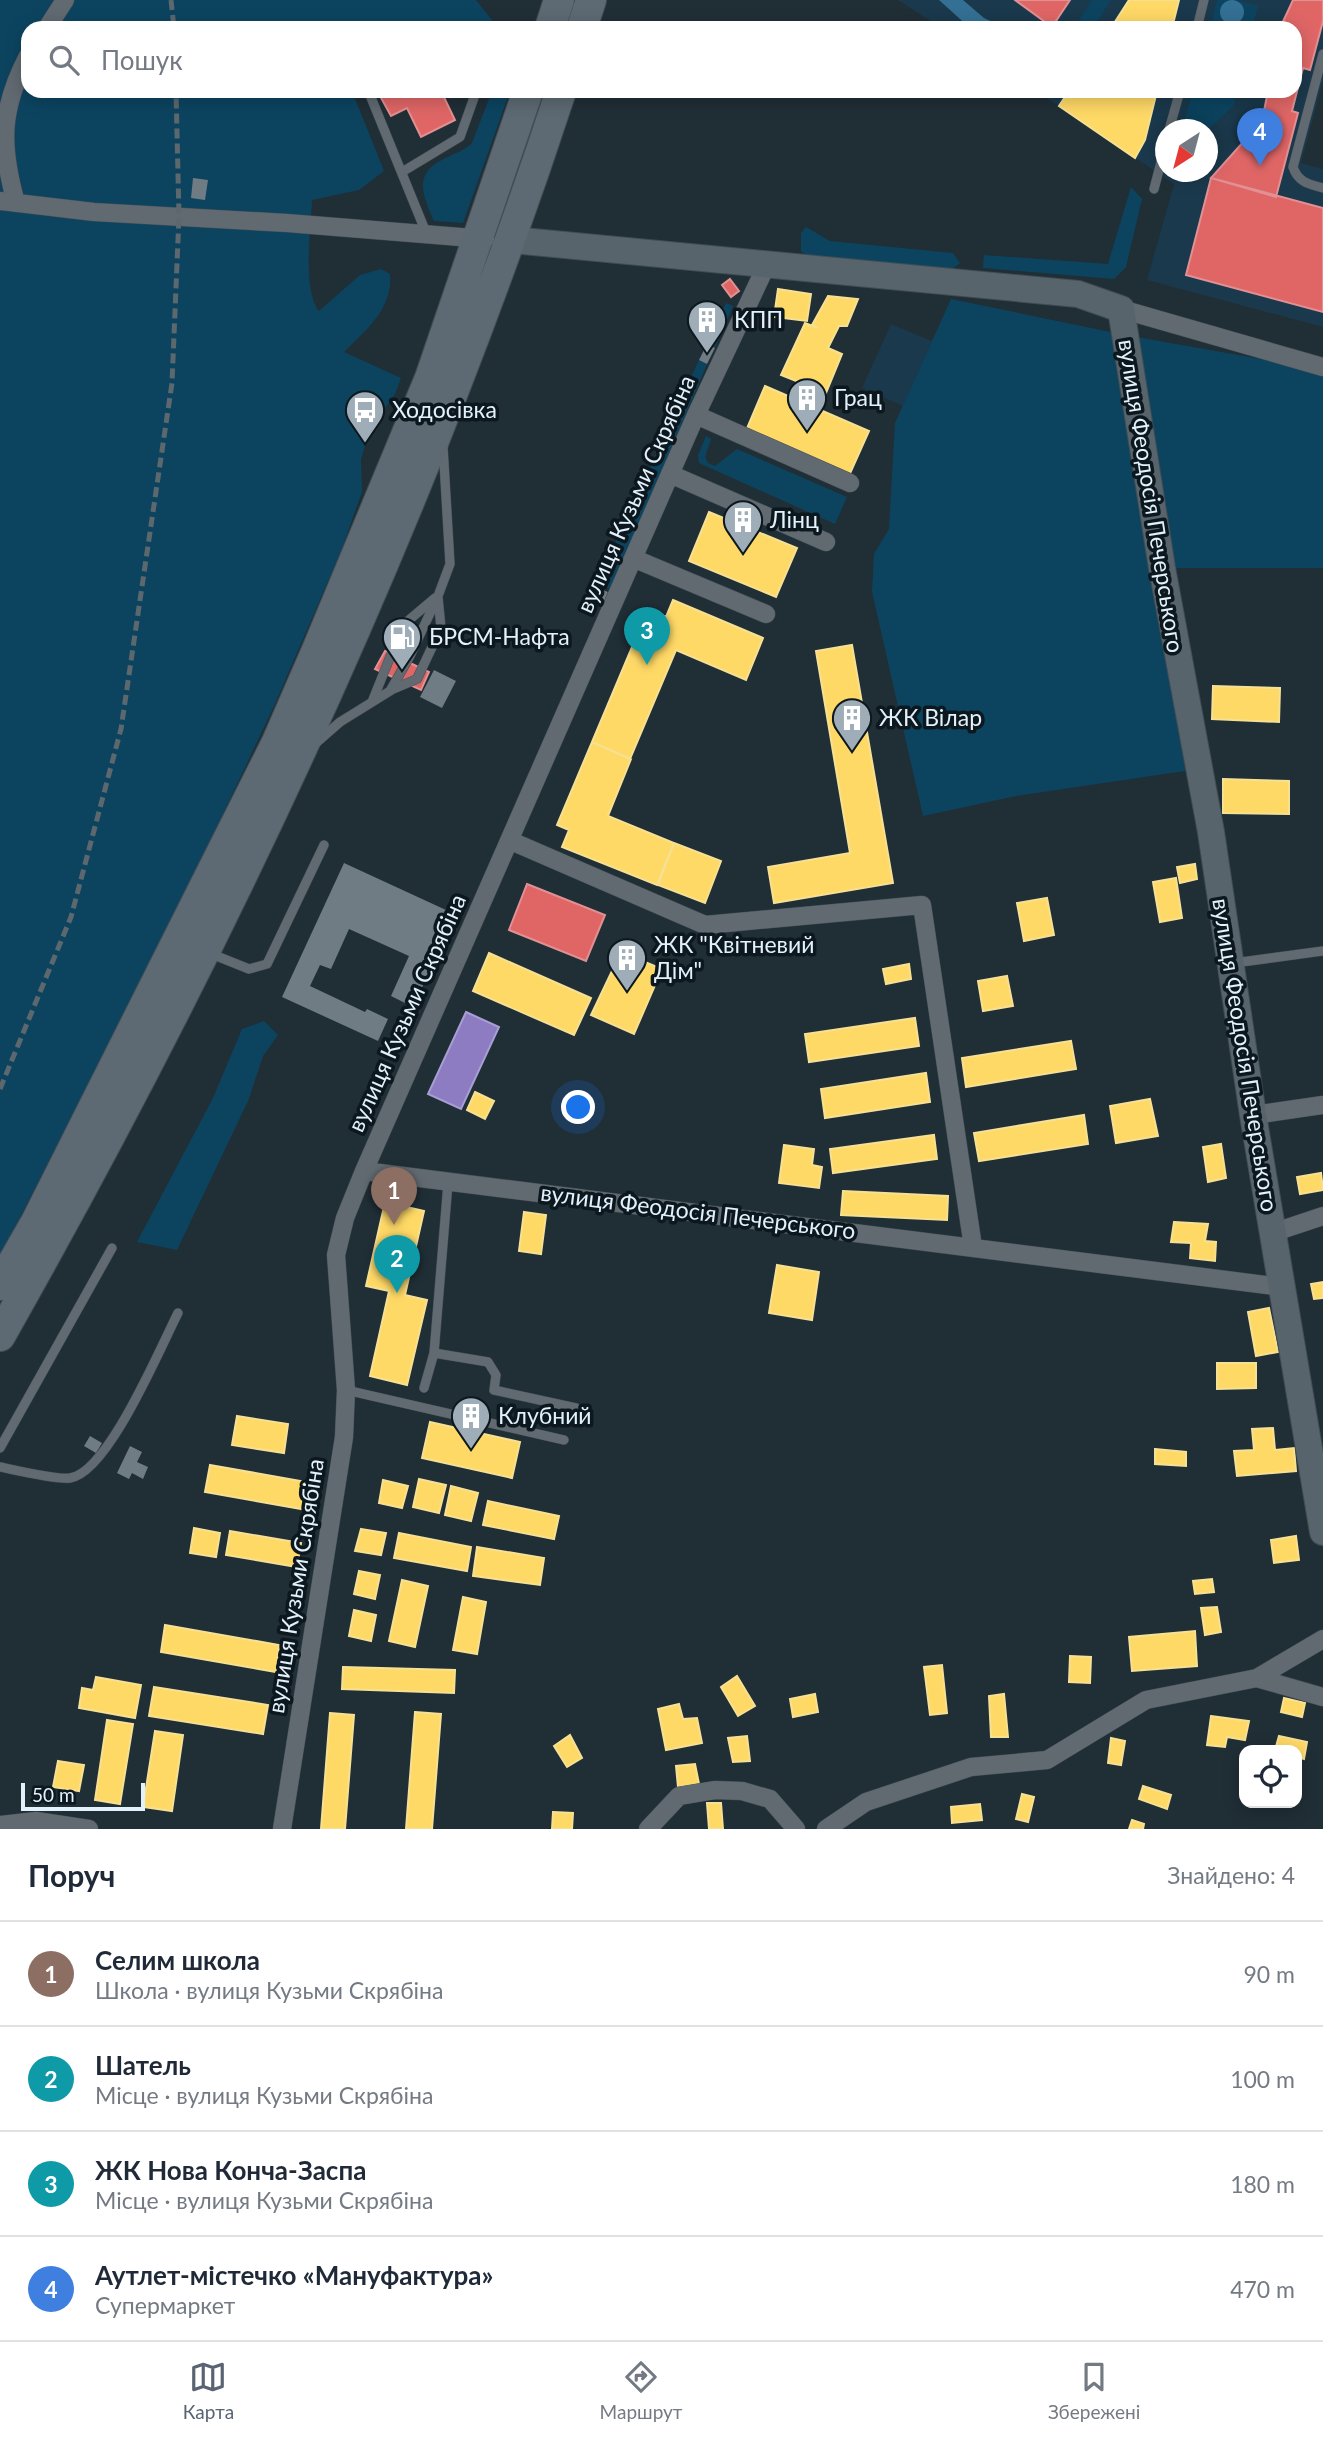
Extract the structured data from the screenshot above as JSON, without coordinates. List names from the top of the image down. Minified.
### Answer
{"streets":{"street":["вулиця Кузьми Скрябіна","вулиця Феодосія Печерського"]},"crossings":[["вулиця Кузьми Скрябіна","вулиця Феодосія Печерського"]],"places":{"building":["КПП","Грац","Лінц","ЖК Вілар","ЖК \"Квітневий Дім\"","Клубний"],"bus stop":["Ходосівка"],"fuel station":["БРСМ-Нафта"]},"scale_bar":"50 m","north":"bottom left","page":{"search":"Пошук","pins":["4","3","1","2"],"scale":"50 m","heading":["Поруч","Знайдено: 4"],"list":[{"mark":"1","name":"Селим школа","note":"Школа · вулиця Кузьми Скрябіна","value":"90 m"},{"mark":"2","name":"Шатель","note":"Місце · вулиця Кузьми Скрябіна","value":"100 m"},{"mark":"3","name":"ЖК Нова Конча-Заспа","note":"Місце · вулиця Кузьми Скрябіна","value":"180 m"},{"mark":"4","name":"Аутлет-містечко «Мануфактура»","note":"Супермаркет","value":"470 m"}],"nav":["Карта","Маршрут","Збережені"]}}
